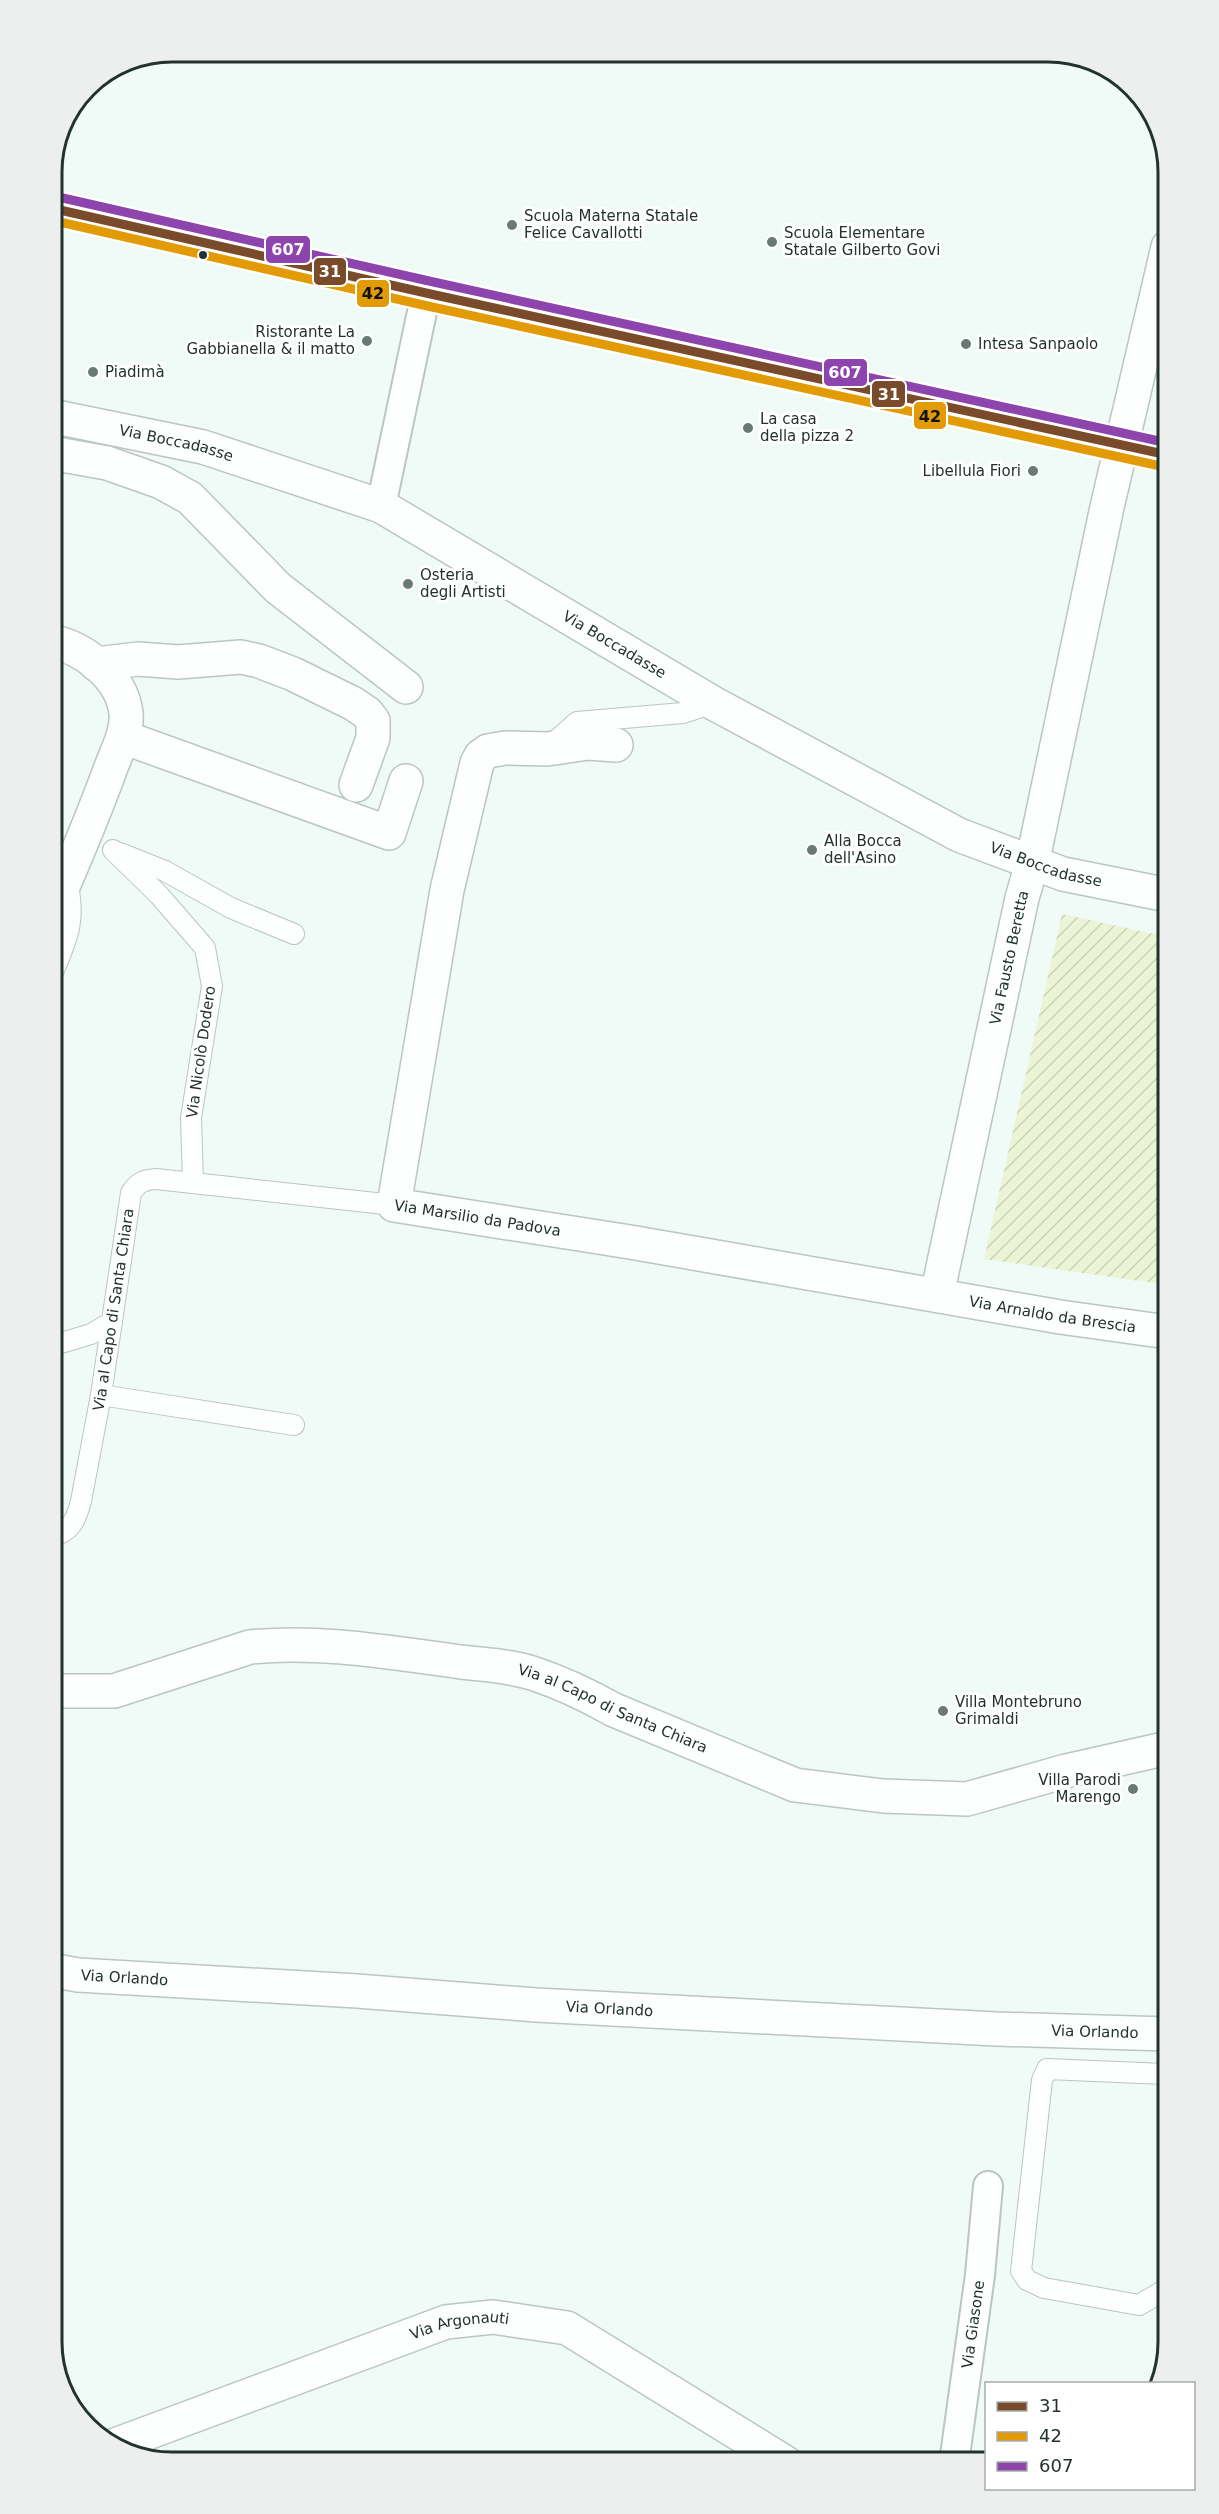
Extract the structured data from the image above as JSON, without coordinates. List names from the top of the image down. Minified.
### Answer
{"streets":{"street":["Via Boccadasse","Via Fausto Beretta","Via Marsilio da Padova","Via al Capo di Santa Chiara","Via Arnaldo da Brescia","Via Orlando","Via Giasone","Via Argonauti"],"lane":["Via Nicolò Dodero"]},"crossings":[["Via Boccadasse","Via Fausto Beretta"],["Via Fausto Beretta","Via Marsilio da Padova"],["Via Fausto Beretta","Via Arnaldo da Brescia"],["Via Nicolò Dodero","Via al Capo di Santa Chiara"],["Via Marsilio da Padova","Via al Capo di Santa Chiara"],["Via Marsilio da Padova","Via Arnaldo da Brescia"]],"places":["Scuola Materna Statale Felice Cavallotti","Scuola Elementare Statale Gilberto Govi","Ristorante La Gabbianella & il matto","Intesa Sanpaolo","Piadimà","La casa della pizza 2","Libellula Fiori","Osteria degli Artisti","Alla Bocca dell'Asino","Villa Montebruno Grimaldi","Villa Parodi Marengo"],"lines":["transit line 607","transit line 31","transit line 42"],"legend":["31","42","607"]}
